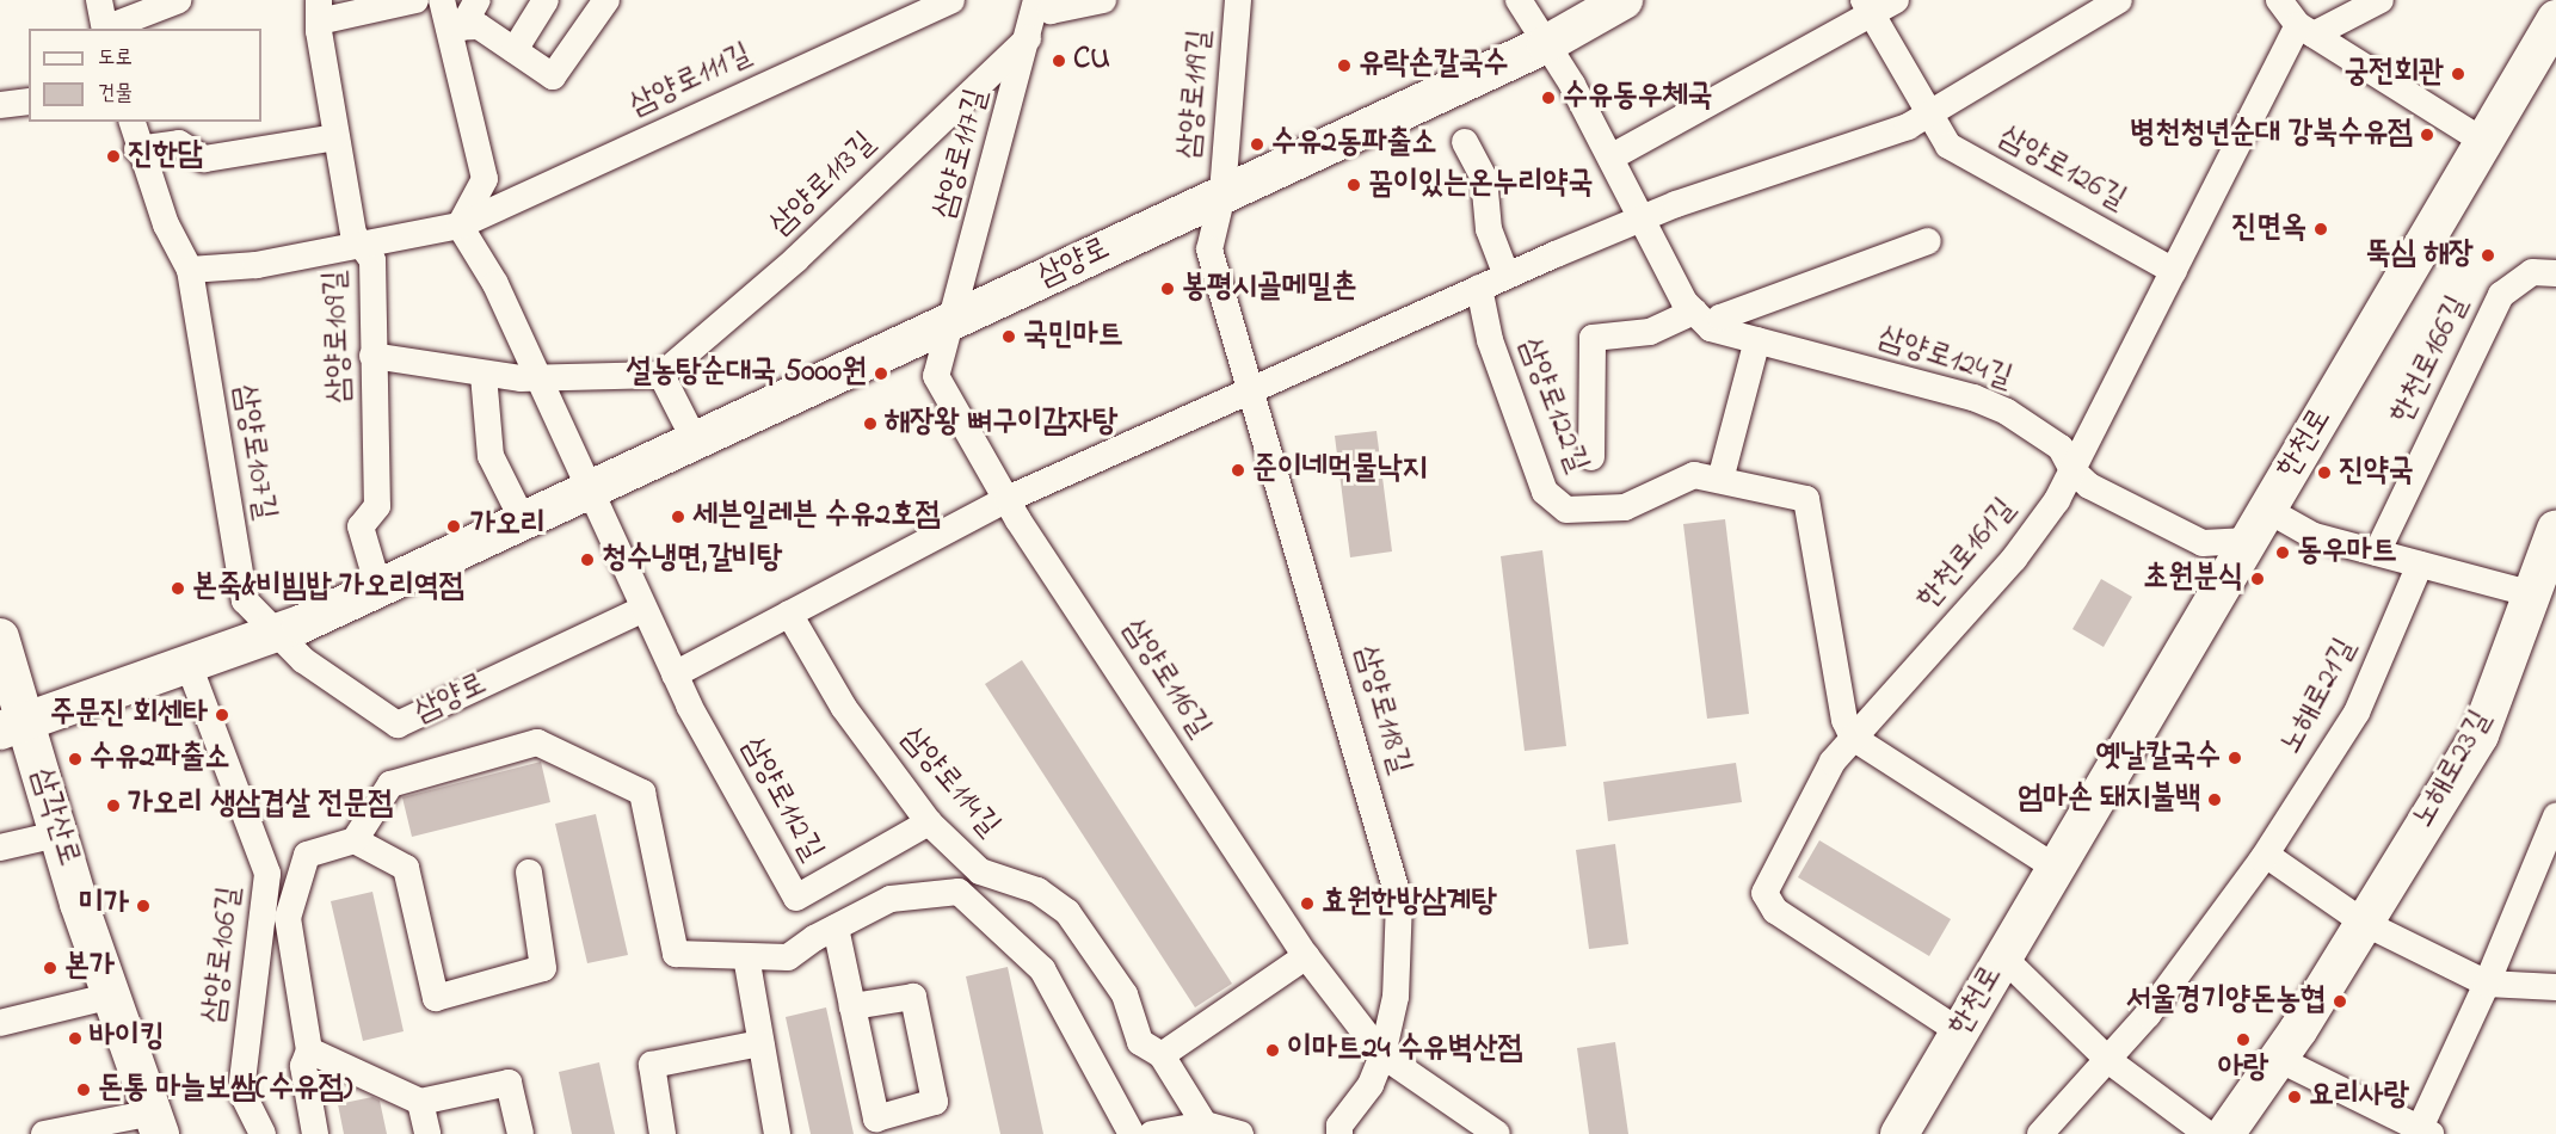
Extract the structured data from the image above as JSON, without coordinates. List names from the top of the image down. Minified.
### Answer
{"streets":{"street":["삼양로111길","삼양로119길","삼양로117길","삼양로126길","삼양로113길","삼양로","삼양로109길","삼양로124길","한천로166길","삼양로122길","한천로","삼양로107길","한천로161길","삼양로116길","노해로21길","삼양로118길","노해로23길","삼양로114길","삼양로112길","삼각산로","삼양로106길"]},"crossings":[["삼양로119길","삼양로"],["삼양로119길","삼양로118길"],["삼양로117길","삼양로113길"],["삼양로117길","삼양로"],["삼양로117길","삼양로116길"],["삼양로126길","한천로161길"],["삼양로","삼양로109길"],["삼양로","삼양로107길"],["삼양로","삼양로116길"],["삼양로","삼양로118길"],["삼양로","삼양로112길"],["삼양로","삼각산로"],["삼양로","삼양로106길"],["삼양로124길","한천로"],["삼양로124길","한천로161길"],["삼양로122길","한천로161길"],["한천로","한천로161길"],["삼양로116길","삼양로118길"],["삼양로114길","삼양로112길"]],"places":["CU","유락손칼국수","궁전회관","수유동우체국","병천청년순대 강북수유점","수유2동파출소","진한담","꿈이있는온누리약국","진면옥","뚝심 해장","봉평시골메밀촌","국민마트","설농탕순대국 5000원","해장왕 뼈구이감자탕","준이네먹물낙지","진약국","세븐일레븐 수유2호점","가오리","동우마트","청수냉면,갈비탕","초원분식","본죽&비빔밥 가오리역점","주문진 회센타","옛날칼국수","수유2파출소","엄마손 돼지불백","가오리 생삼겹살 전문점","효원한방삼계탕","미가","본가","서울경기양돈농협","바이킹","아랑","이마트24 수유벽산점","돈통 마늘보쌈(수유점)","요리사랑"],"legend":["도로","건물"]}
